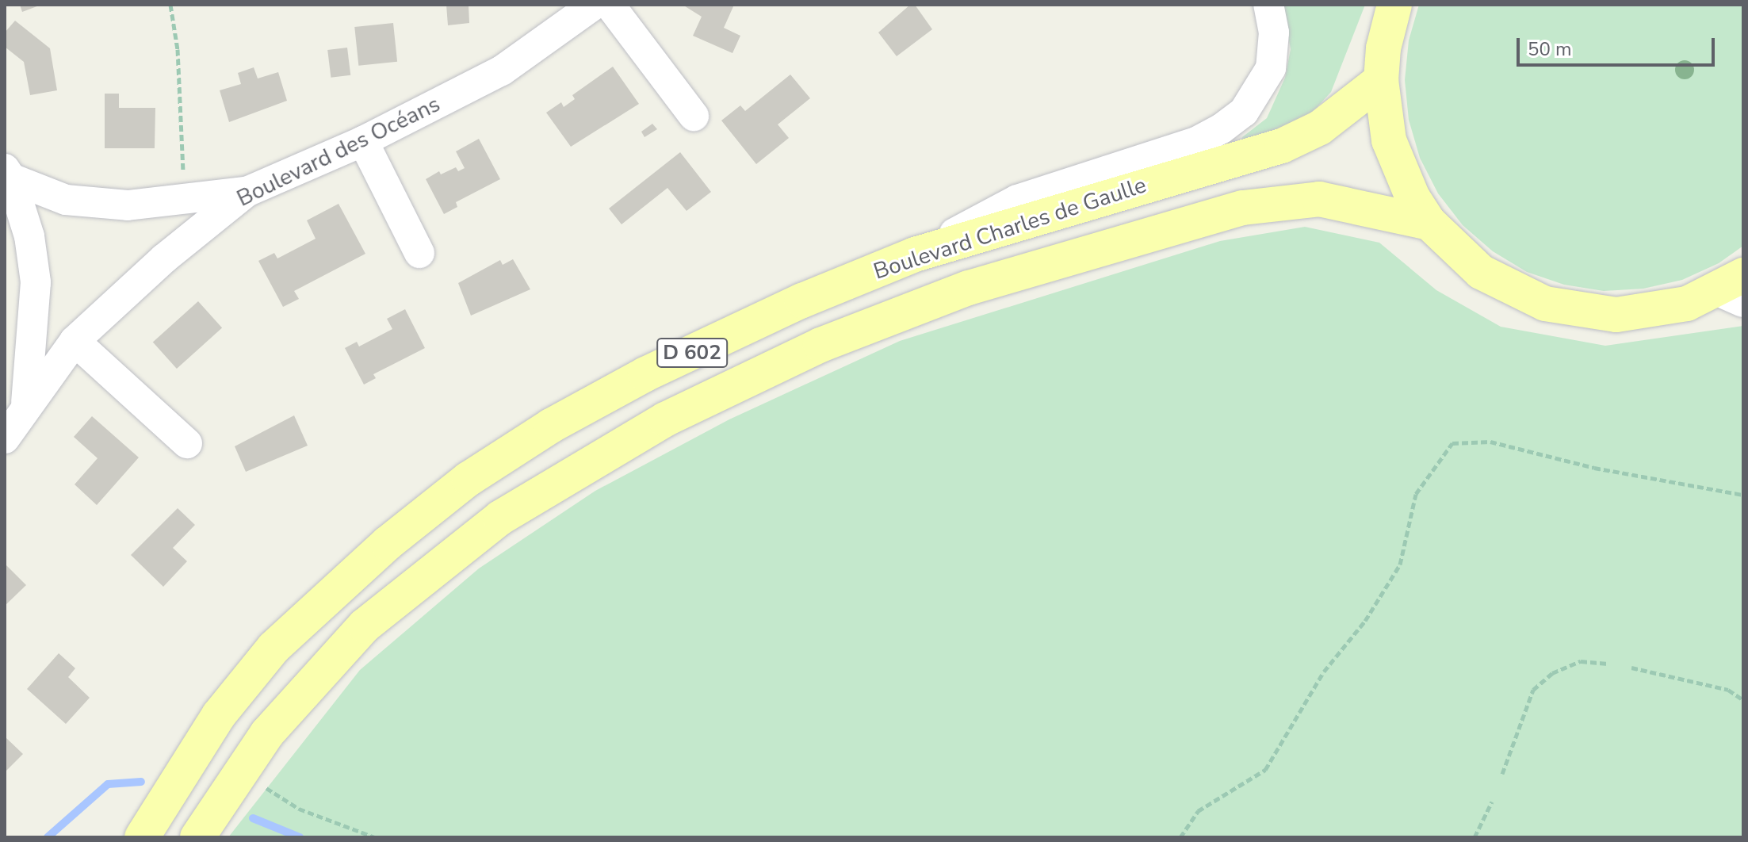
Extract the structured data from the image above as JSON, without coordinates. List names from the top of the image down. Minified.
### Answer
{"streets":{"main road":["Boulevard Charles de Gaulle","D 602"],"street":["Boulevard des Océans"]},"scale_bar":"50 m"}
